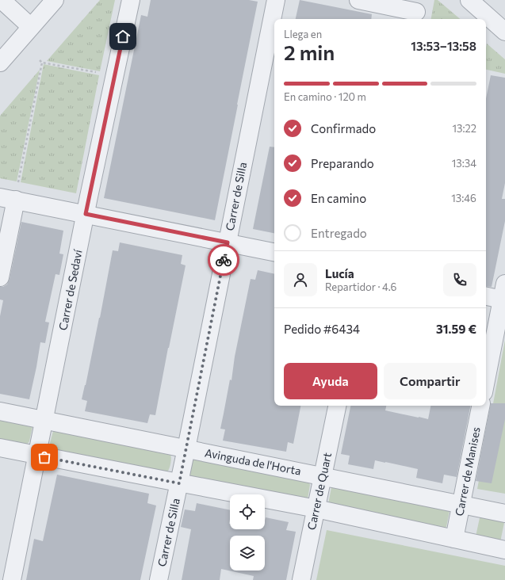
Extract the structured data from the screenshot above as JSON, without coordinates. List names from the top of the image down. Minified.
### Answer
{"streets":{"street":["Carrer de Silla","Carrer de Sedaví","Avinguda de l'Horta","Carrer de Manises","Carrer de Quart"]},"crossings":[["Carrer de Silla","Avinguda de l'Horta"],["Carrer de Sedaví","Avinguda de l'Horta"],["Avinguda de l'Horta","Carrer de Manises"],["Avinguda de l'Horta","Carrer de Quart"]],"page":{"heading":["2 min","Llega en","13:53–13:58"],"panel":["Lucía","Repartidor · 4.6","Pedido #6434","31.59 €"],"bar":"En camino · 120 m","list":[["Confirmado","13:22"],["Preparando","13:34"],["En camino","13:46"],"Entregado"],"buttons":["Ayuda","Compartir"]}}
